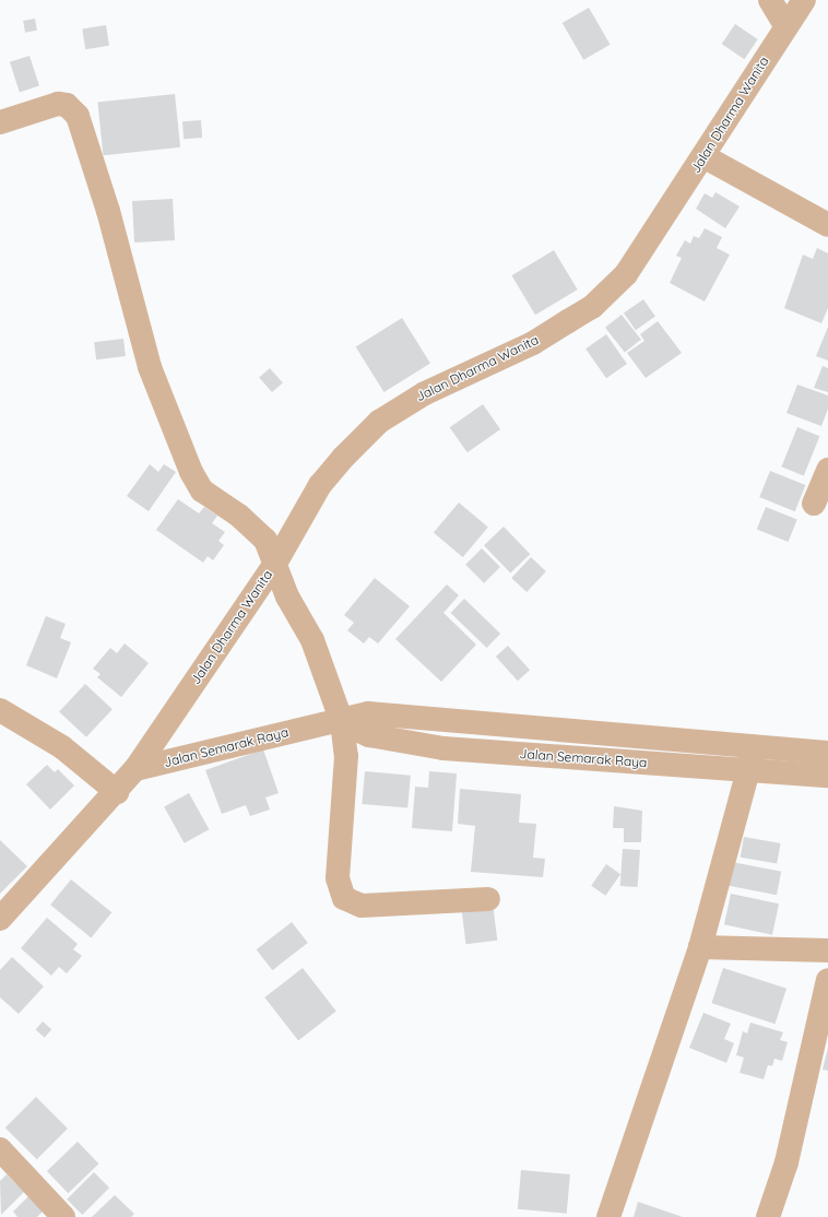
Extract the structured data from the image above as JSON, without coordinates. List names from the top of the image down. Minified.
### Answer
{"streets":{"street":["Jalan Dharma Wanita","Jalan Semarak Raya"]},"crossings":[["Jalan Dharma Wanita","Jalan Semarak Raya"]]}
